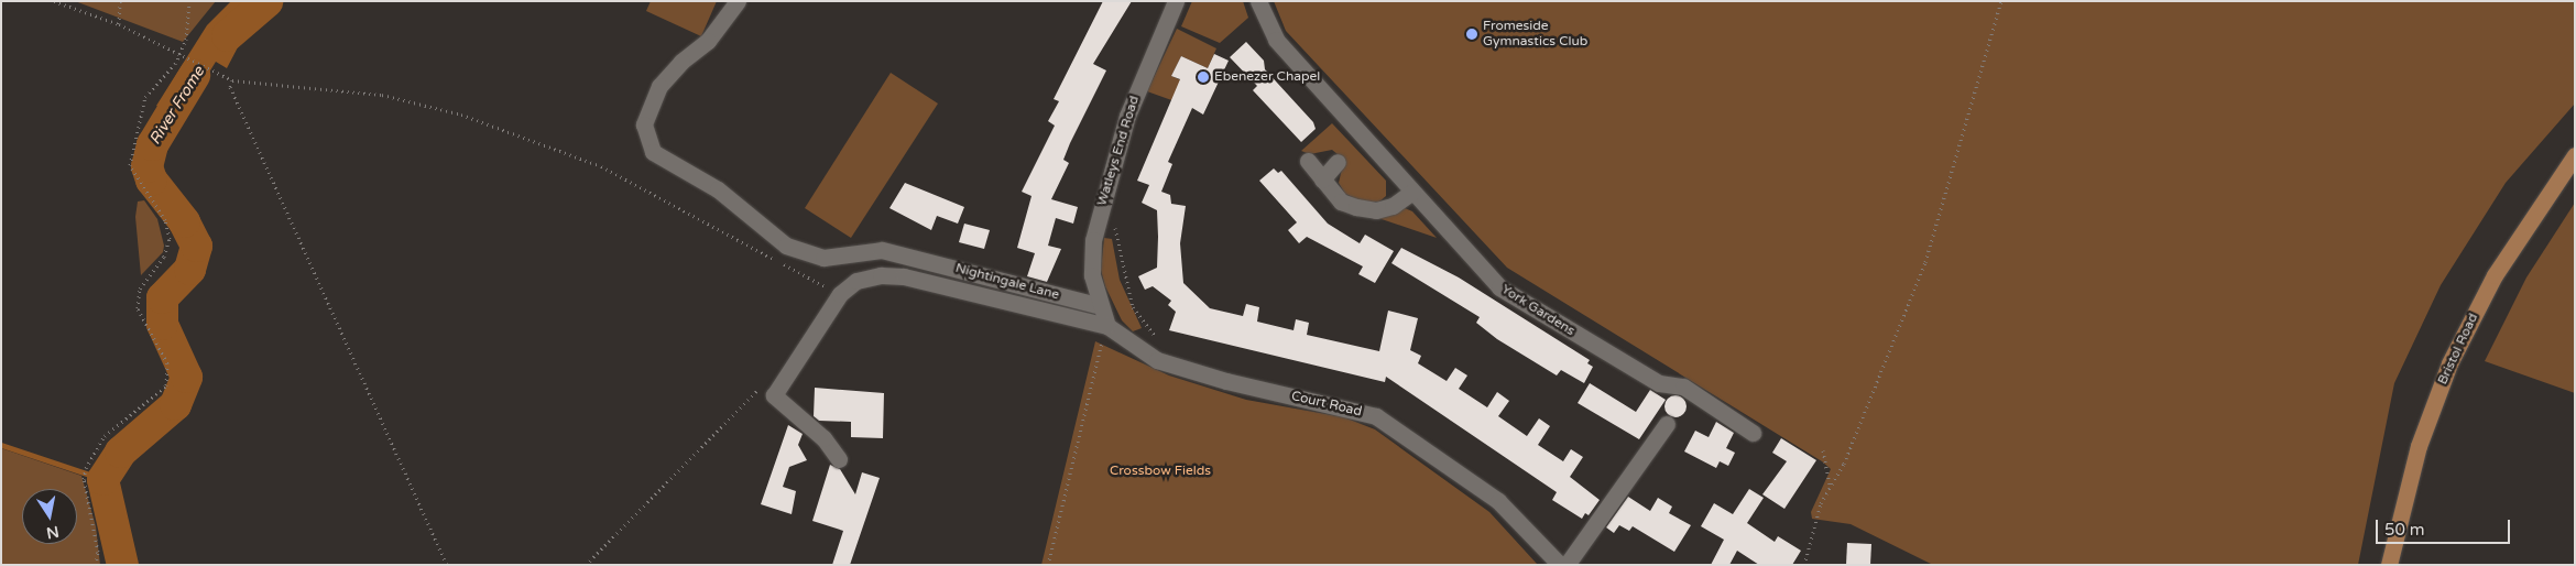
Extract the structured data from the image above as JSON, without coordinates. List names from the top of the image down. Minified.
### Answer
{"streets":{"main road":["Bristol Road"],"street":["Watleys End Road","Nightingale Lane","York Gardens","Court Road"]},"crossings":[["Watleys End Road","Nightingale Lane"]],"water":["River Frome"],"parks":["Crossbow Fields"],"places":["Fromeside Gymnastics Club","Ebenezer Chapel"],"scale_bar":"50 m","north":"bottom"}
